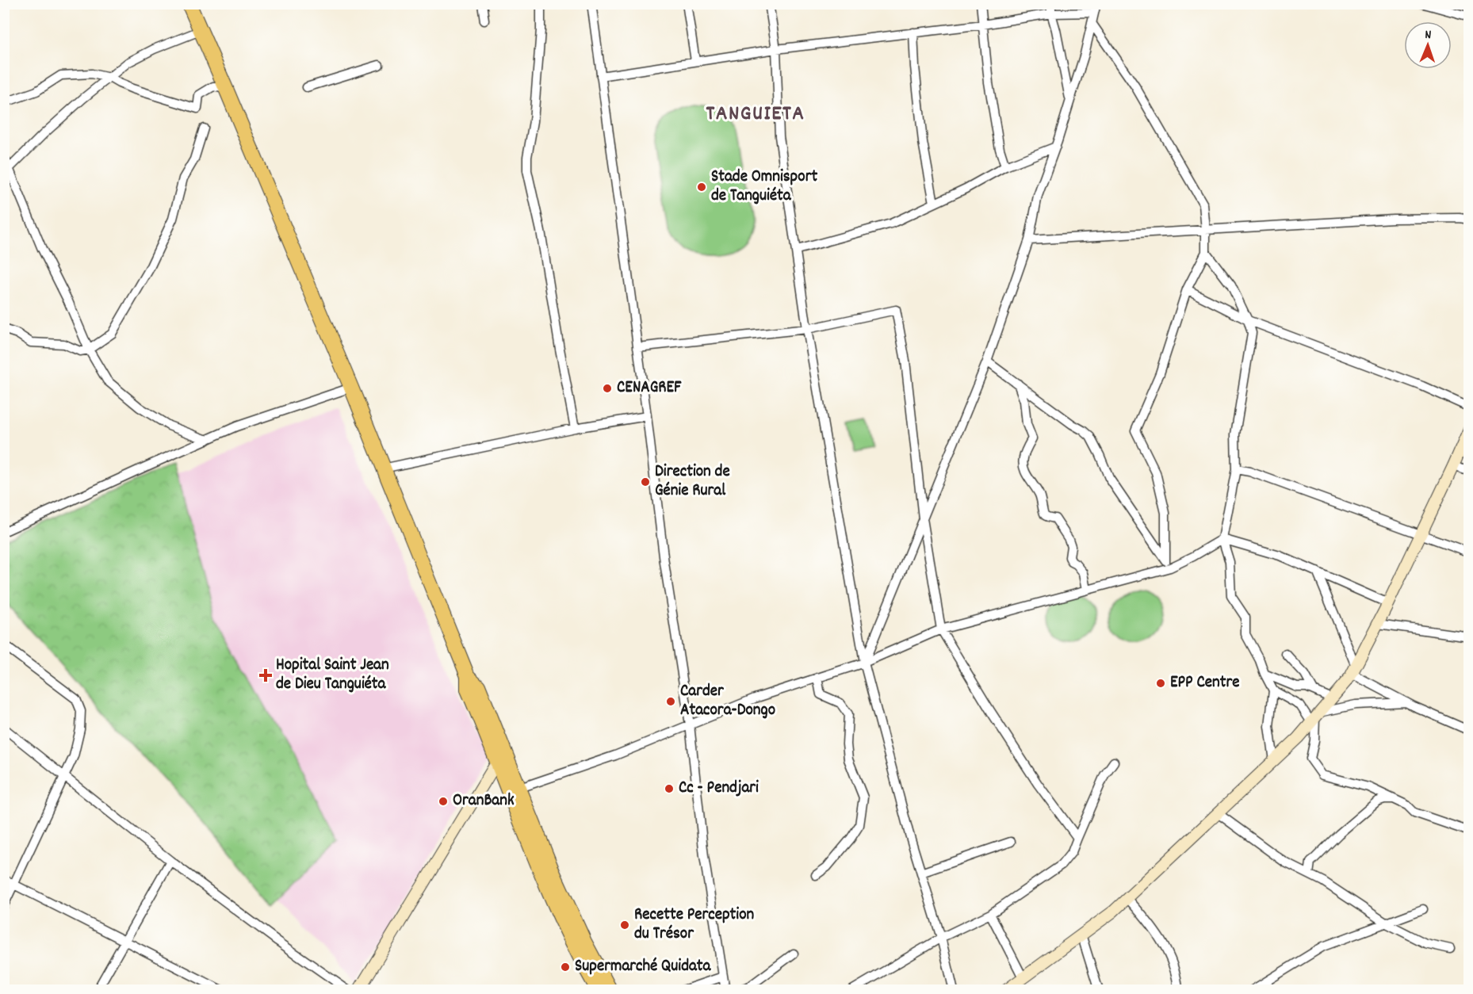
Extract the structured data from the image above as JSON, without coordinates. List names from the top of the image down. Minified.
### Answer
{"districts":["TANGUIETA"],"places":{"other":["Stade Omnisport de Tanguiéta","CENAGREF","Direction de Génie Rural","EPP Centre","Carder Atacora-Dongo","Cc - Pendjari","OranBank","Recette Perception du Trésor","Supermarché Quidata"],"health":["Hopital Saint Jean de Dieu Tanguiéta"]},"north":"top"}
